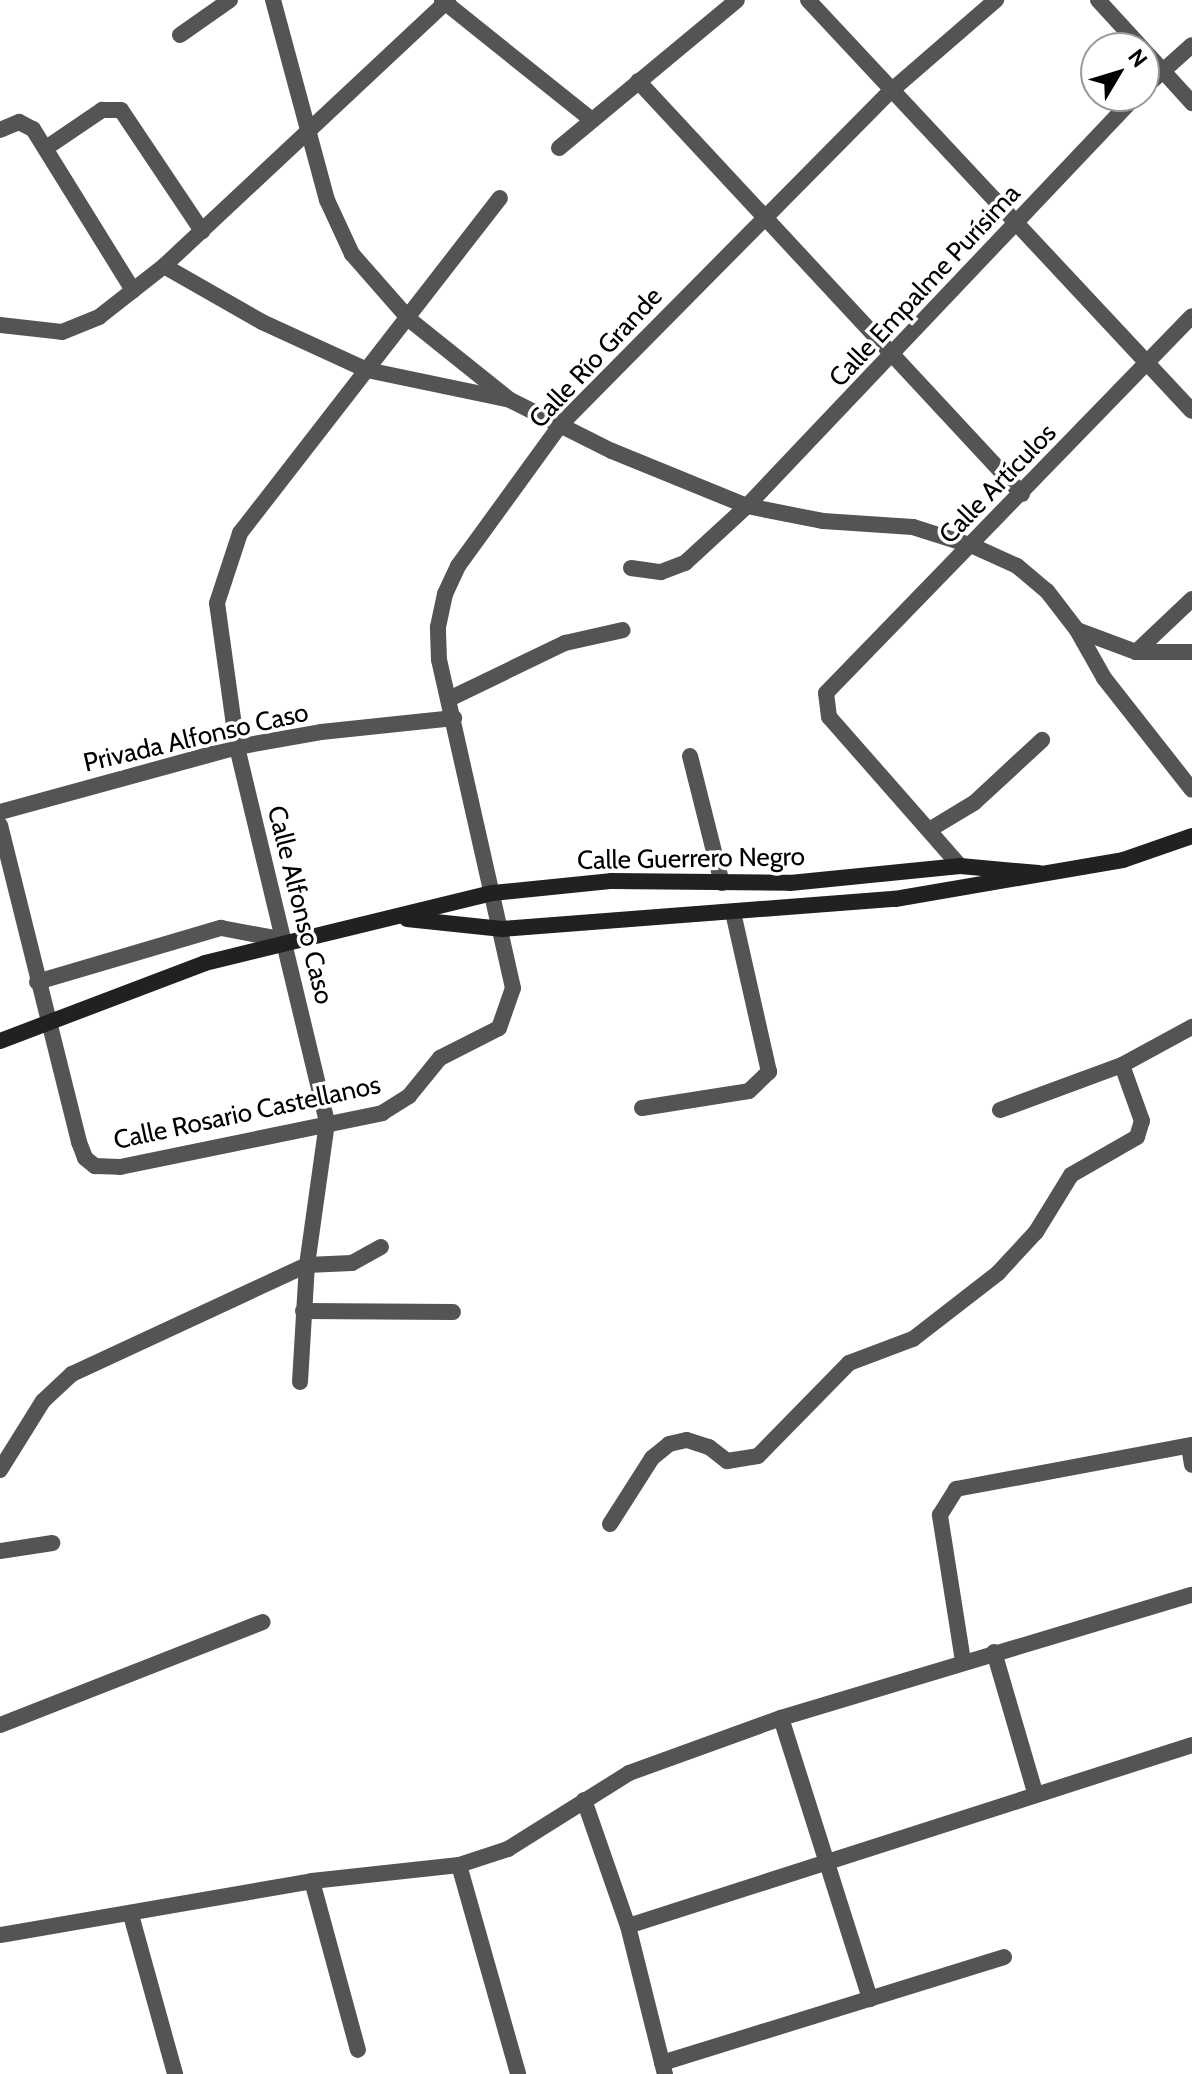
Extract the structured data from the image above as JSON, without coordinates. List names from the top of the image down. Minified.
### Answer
{"streets":{"street":["Calle Empalme Purísima","Calle Río Grande","Calle Artículos","Privada Alfonso Caso","Calle Guerrero Negro","Calle Alfonso Caso","Calle Rosario Castellanos"]},"crossings":[["Calle Río Grande","Privada Alfonso Caso"],["Calle Río Grande","Calle Guerrero Negro"],["Calle Río Grande","Calle Rosario Castellanos"],["Privada Alfonso Caso","Calle Alfonso Caso"],["Calle Guerrero Negro","Calle Alfonso Caso"],["Calle Guerrero Negro","Calle Rosario Castellanos"],["Calle Alfonso Caso","Calle Rosario Castellanos"]],"north":"top right"}
